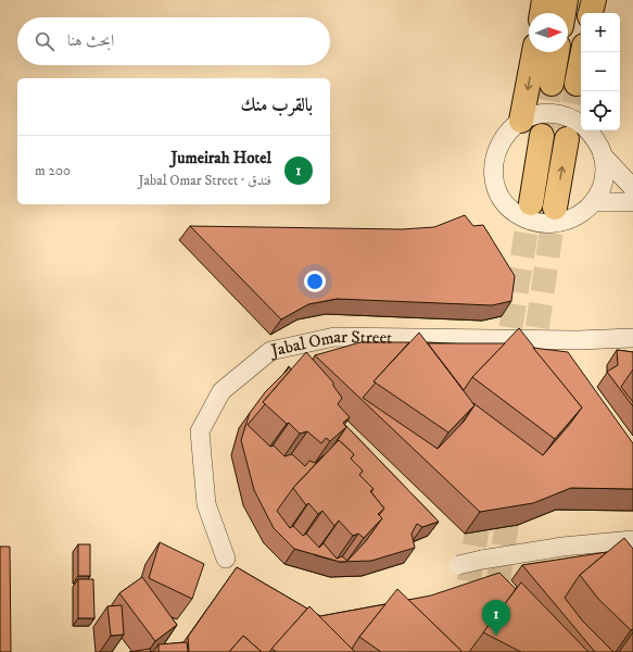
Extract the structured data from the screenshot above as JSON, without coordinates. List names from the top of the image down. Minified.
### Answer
{"streets":{"street":["Jabal Omar Street"]},"north":"right","page":{"map_buttons":["+","−"],"search":"ابحث هنا","heading":"بالقرب منك","list":[{"mark":"1","name":"Jumeirah Hotel","note":"فندق · Jabal Omar Street","value":"200 m"}],"pins":"1"}}
